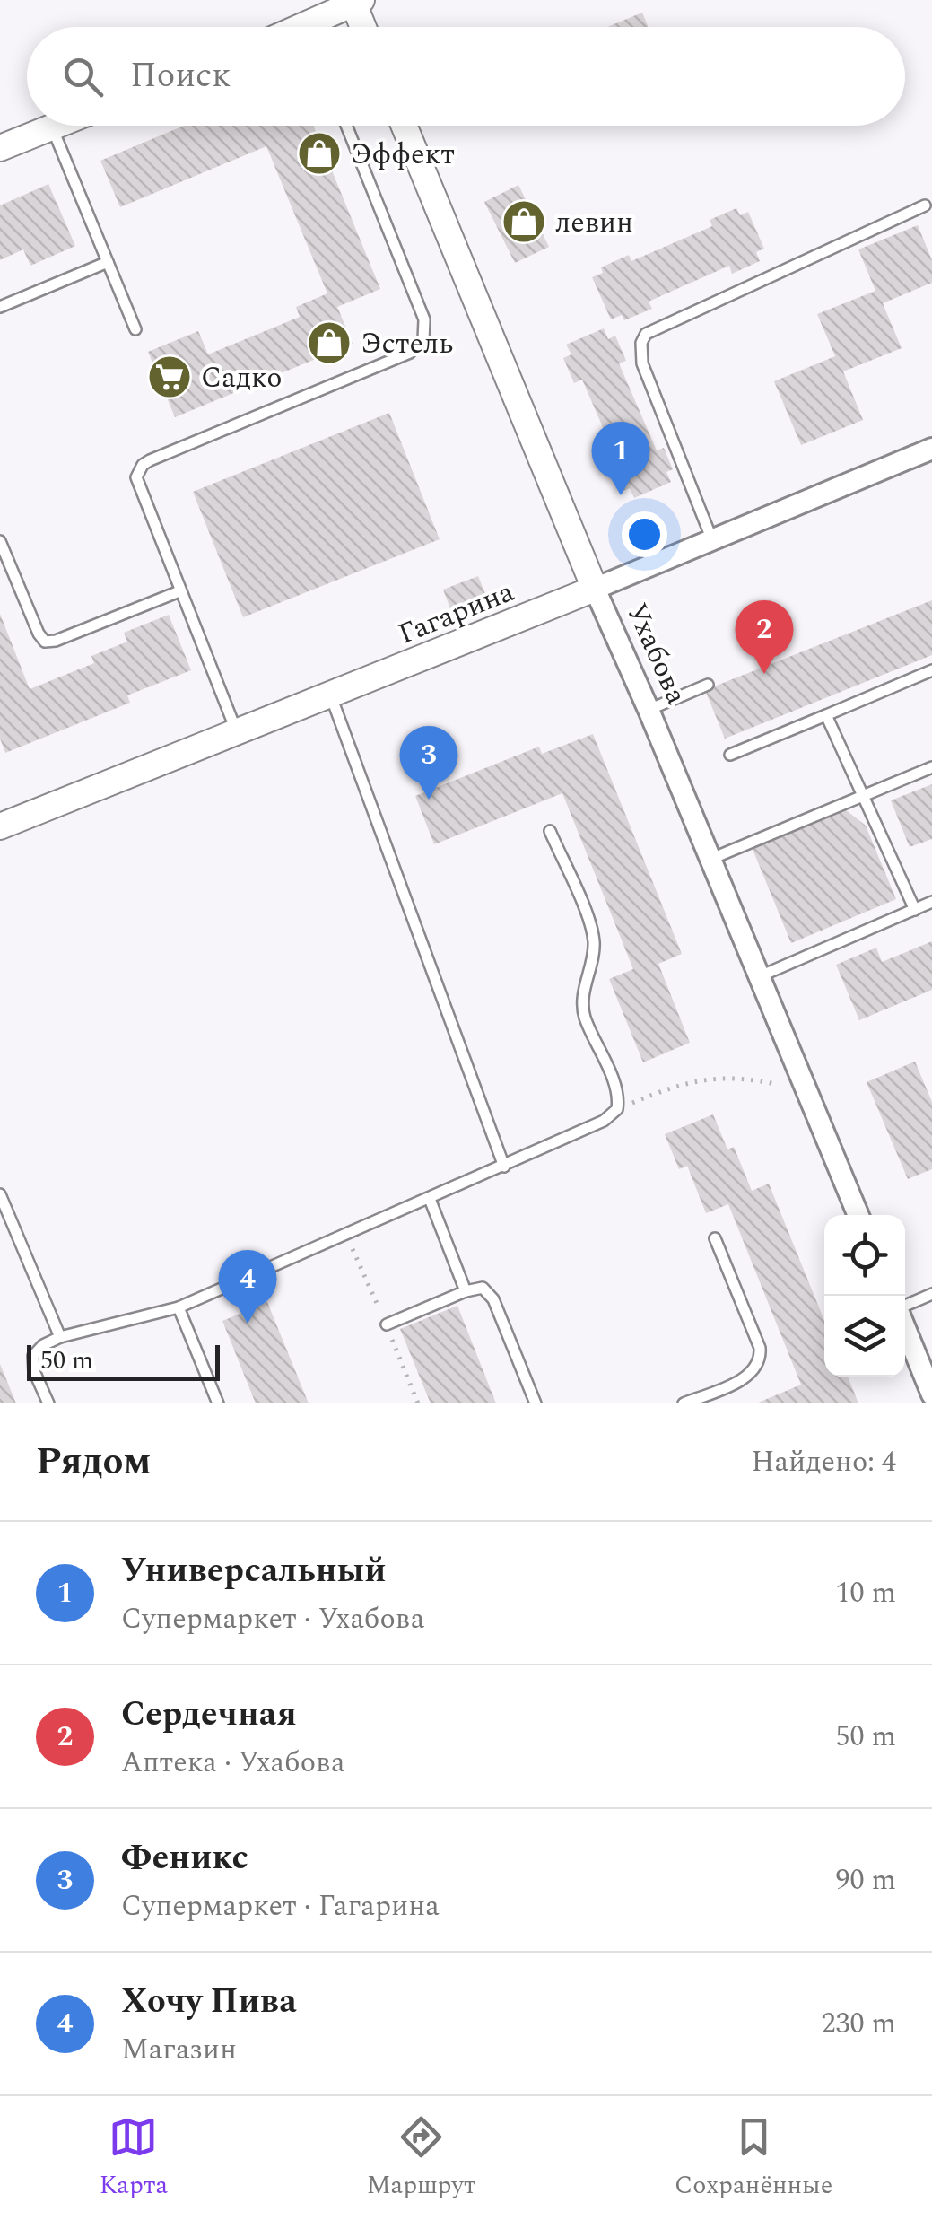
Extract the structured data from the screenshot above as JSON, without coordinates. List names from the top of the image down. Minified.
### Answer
{"streets":{"street":["Гагарина","Ухабова"]},"crossings":[["Гагарина","Ухабова"]],"places":{"shop":["Эффект","левин","Эстель"],"supermarket":["Садко"]},"scale_bar":"50 m","page":{"search":"Поиск","pins":["1","2","3","4"],"scale":"50 m","heading":["Рядом","Найдено: 4"],"list":[{"mark":"1","name":"Универсальный","note":"Супермаркет · Ухабова","value":"10 m"},{"mark":"2","name":"Сердечная","note":"Аптека · Ухабова","value":"50 m"},{"mark":"3","name":"Феникс","note":"Супермаркет · Гагарина","value":"90 m"},{"mark":"4","name":"Хочу Пива","note":"Магазин","value":"230 m"}],"nav":["Карта","Маршрут","Сохранённые"]}}
